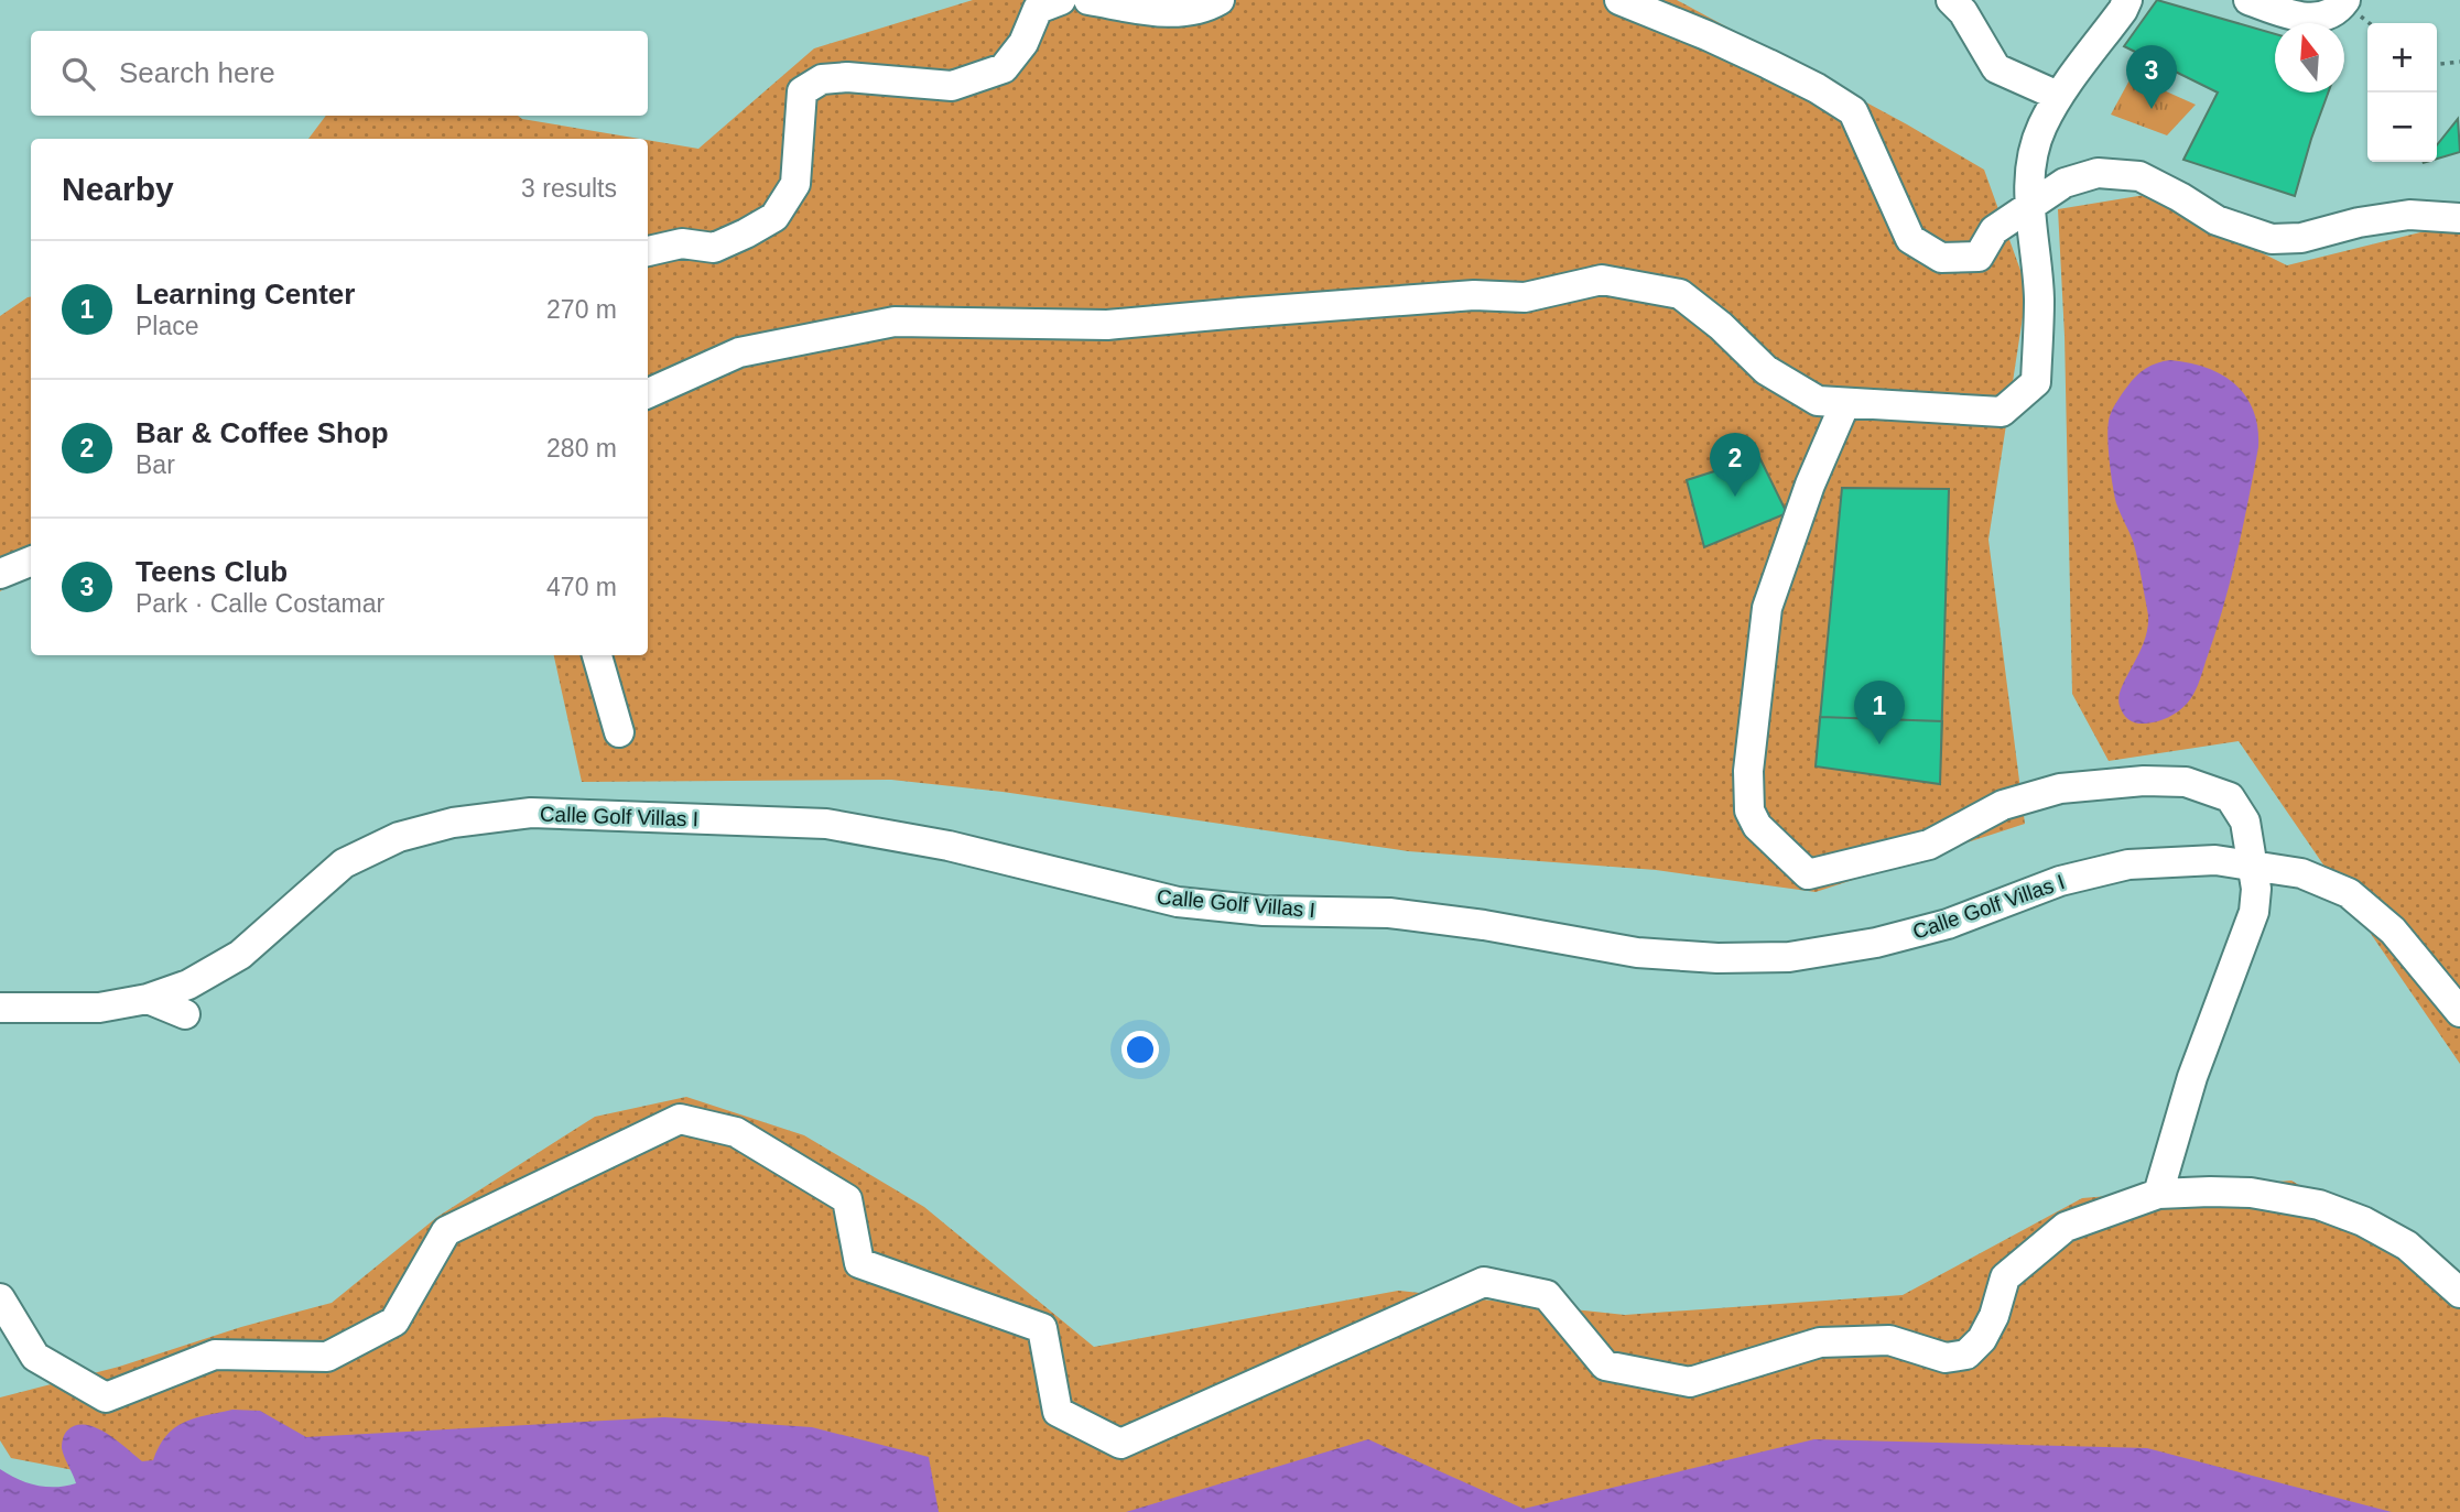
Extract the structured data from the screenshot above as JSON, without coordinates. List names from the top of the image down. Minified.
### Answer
{"streets":{"street":["Calle Golf Villas I"]},"north":"top","page":{"map_buttons":["+","−"],"search":"Search here","pins":["3","2","1"],"heading":["Nearby","3 results"],"list":[{"mark":"1","name":"Learning Center","note":"Place","value":"270 m"},{"mark":"2","name":"Bar & Coffee Shop","note":"Bar","value":"280 m"},{"mark":"3","name":"Teens Club","note":"Park · Calle Costamar","value":"470 m"}]}}
